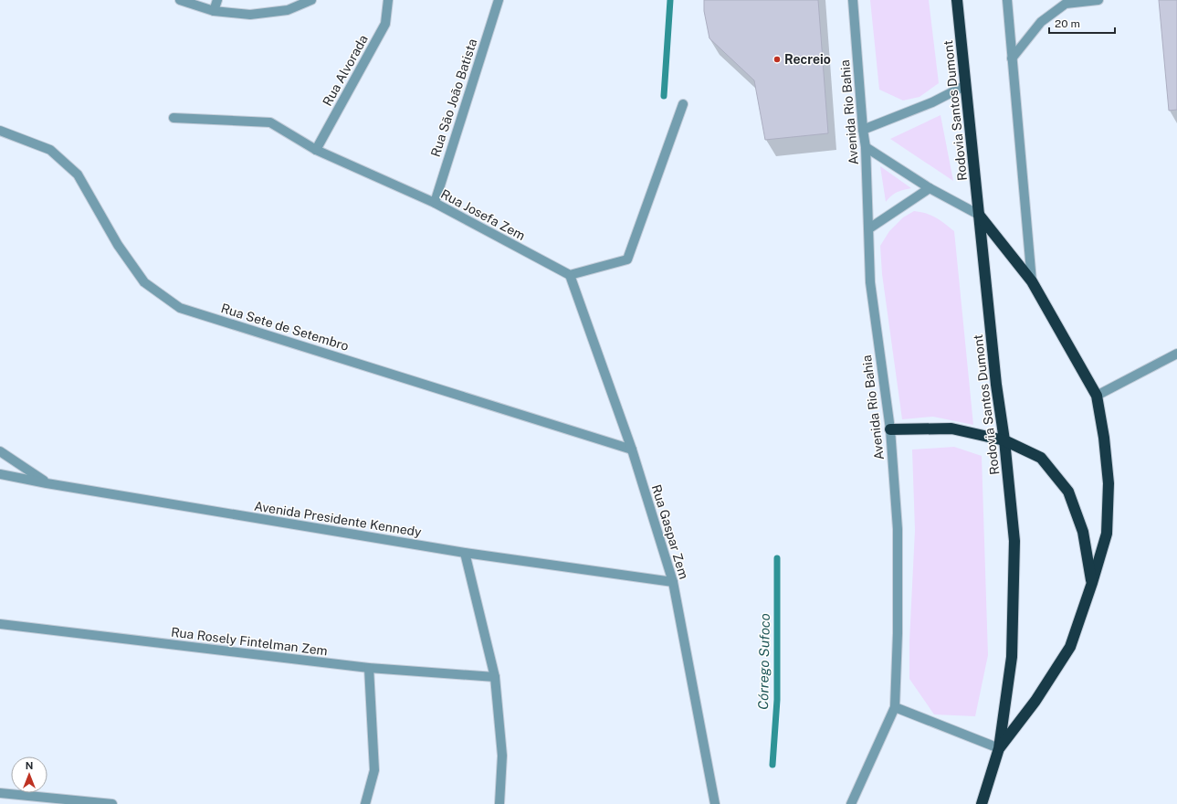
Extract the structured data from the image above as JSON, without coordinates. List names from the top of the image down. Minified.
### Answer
{"streets":{"highway":["Rodovia Santos Dumont"],"street":["Rua Alvorada","Rua São João Batista","Avenida Rio Bahia","Rua Josefa Zem","Rua Sete de Setembro","Avenida Presidente Kennedy","Rua Gaspar Zem","Rua Rosely Fintelman Zem"]},"crossings":[["Rua Alvorada","Rua Josefa Zem"],["Rua São João Batista","Rua Josefa Zem"],["Rua Josefa Zem","Rua Gaspar Zem"],["Rua Sete de Setembro","Rua Gaspar Zem"],["Avenida Presidente Kennedy","Rua Gaspar Zem"]],"water":["Córrego Sufoco"],"places":["Recreio"],"scale_bar":"20 m","north":"top"}
